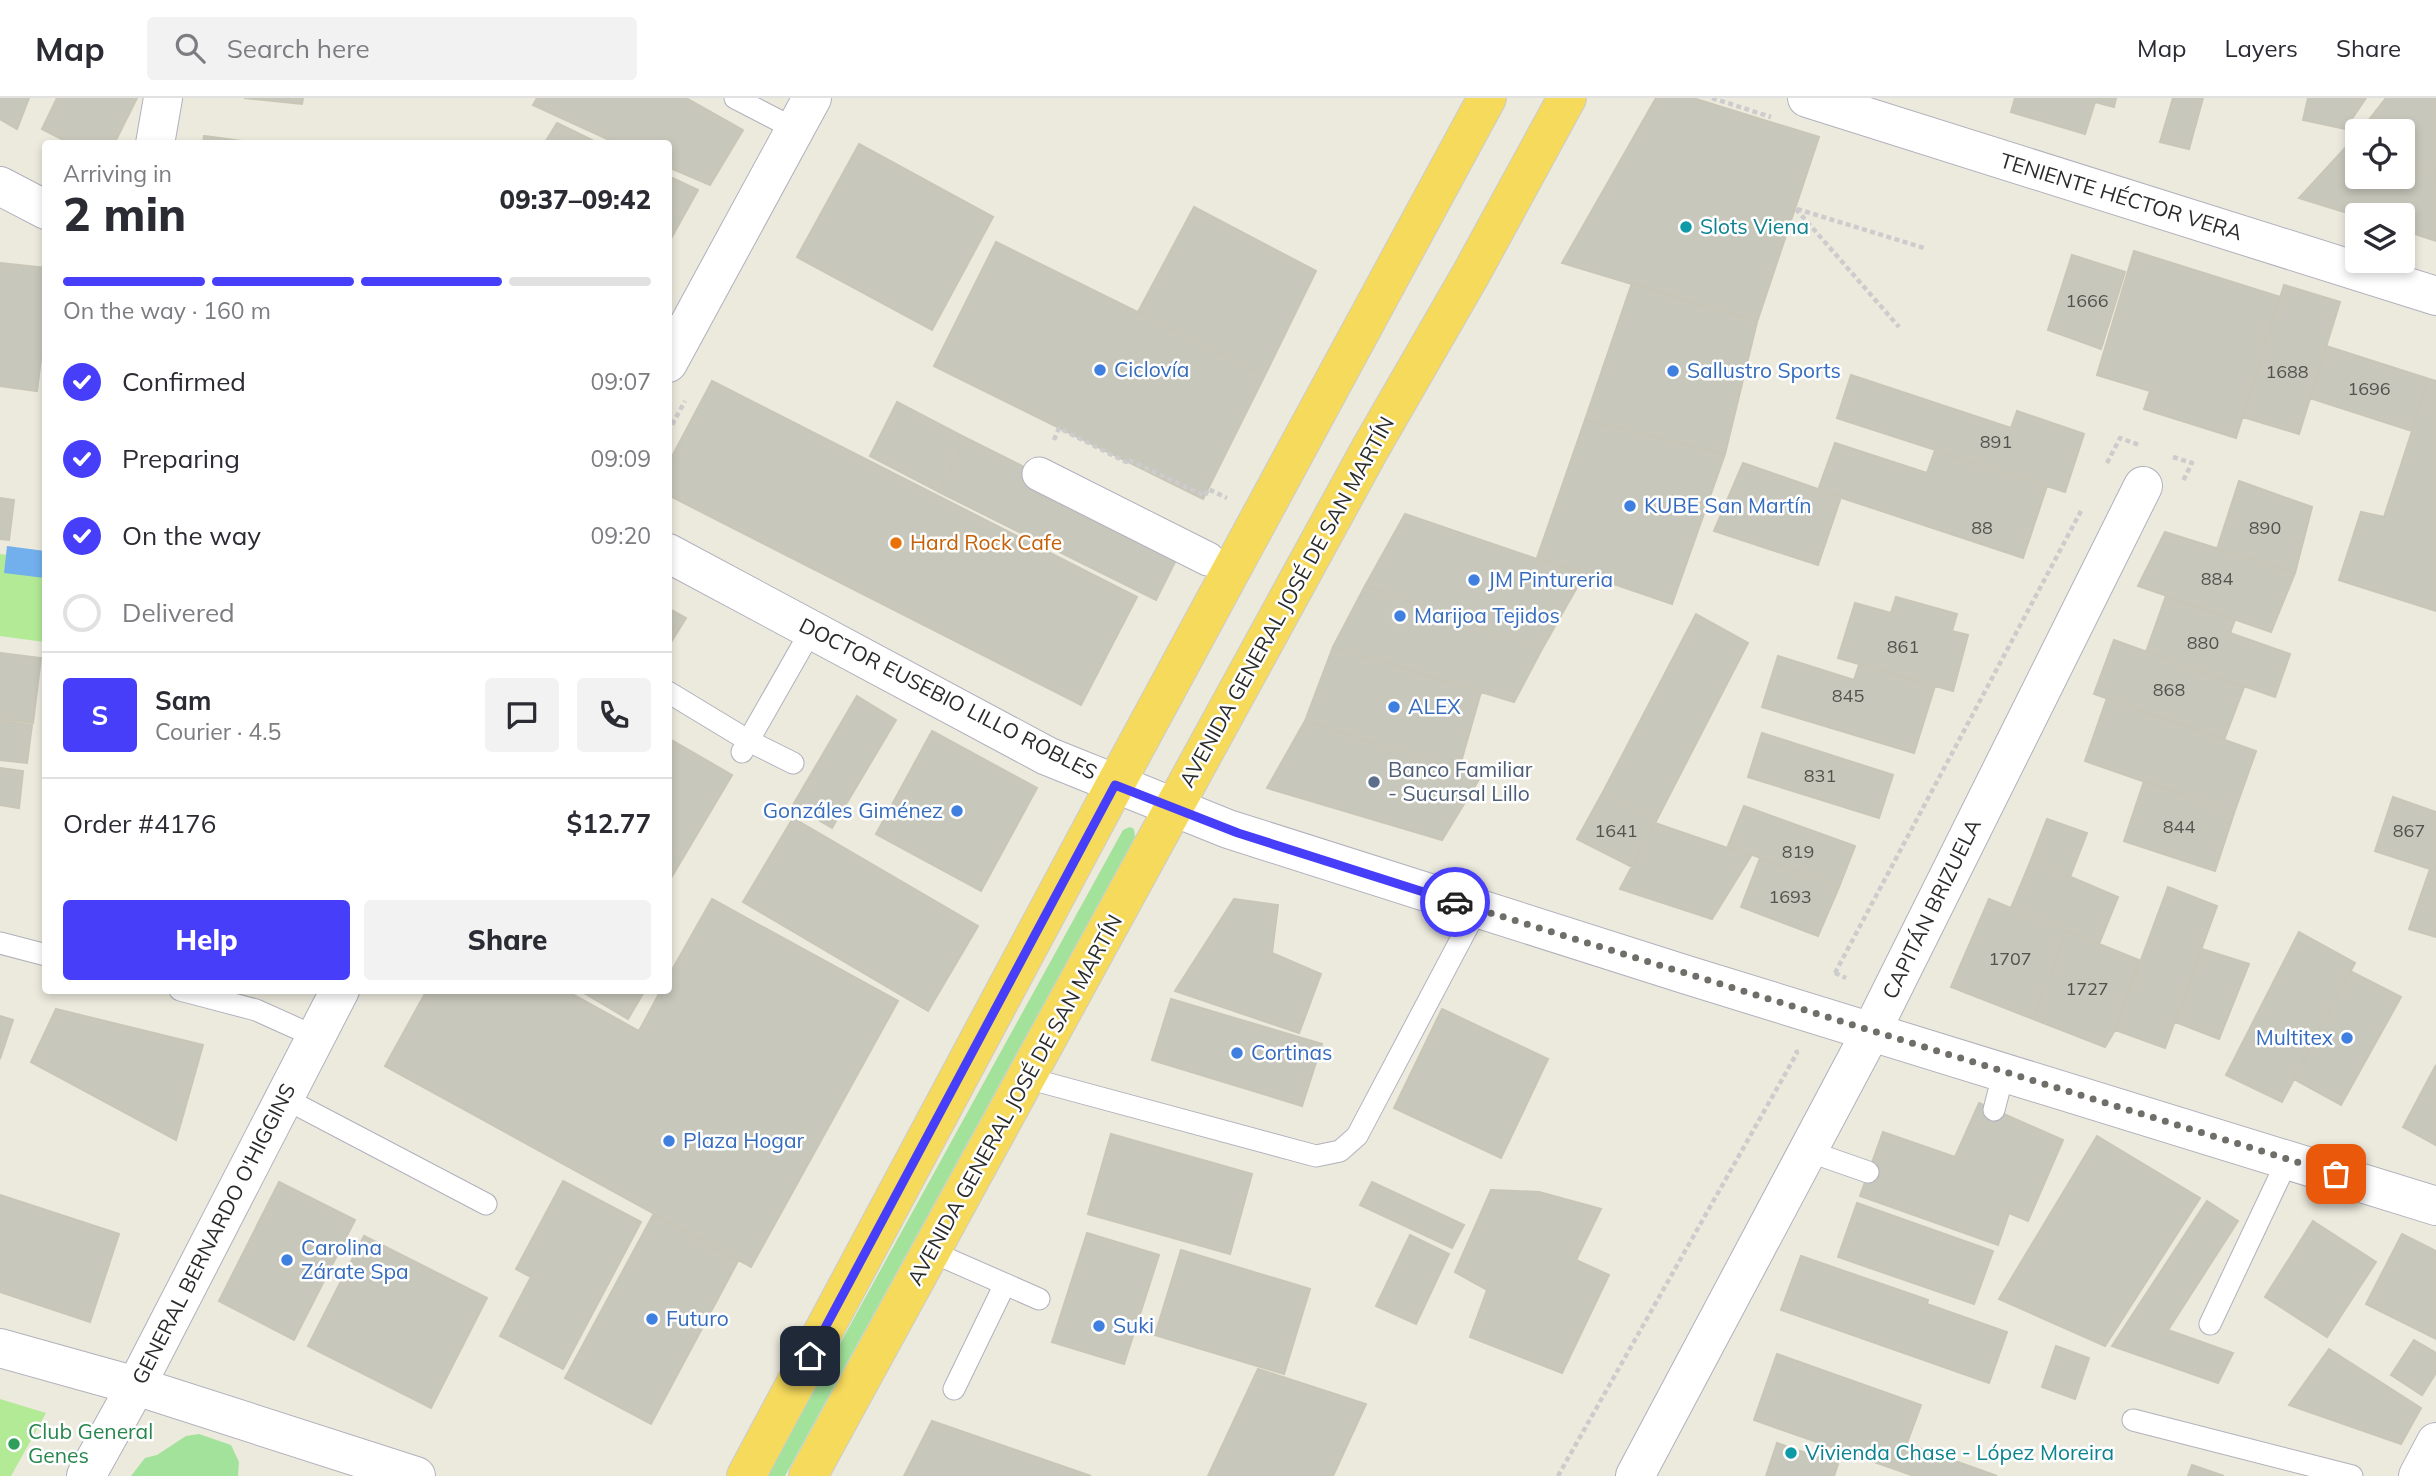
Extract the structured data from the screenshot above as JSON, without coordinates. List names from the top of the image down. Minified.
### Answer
{"streets":{"highway":["AVENIDA GENERAL JOSÉ DE SAN MARTÍN"],"street":["TENIENTE HÉCTOR VERA","DOCTOR EUSEBIO LILLO ROBLES","CAPITÁN BRIZUELA","GENERAL BERNARDO O'HIGGINS"]},"crossings":[["AVENIDA GENERAL JOSÉ DE SAN MARTÍN","DOCTOR EUSEBIO LILLO ROBLES"],["DOCTOR EUSEBIO LILLO ROBLES","CAPITÁN BRIZUELA"]],"places":["Slots Viena","Ciclovía","Sallustro Sports","KUBE San Martín","Hard Rock Cafe","JM Pintureria","Marijoa Tejidos","ALEX","Banco Familiar - Sucursal Lillo","Gonzáles Giménez","Multitex","Cortinas","Plaza Hogar","Carolina Zárate Spa","Futuro","Suki","Club General Genes","Vivienda Chase - López Moreira"],"house_numbers":["1666","1688","1696","891","88","890","884","880","861","868","845","831","844","1641","867","819","1693","1707","1727"],"page":{"header":"Map","search":"Search here","nav":["Map","Layers","Share"],"heading":["2 min","Arriving in","09:37–09:42"],"panel":["Sam","Courier · 4.5","Order #4176","$12.77"],"bar":"On the way · 160 m","list":[["Confirmed","09:07"],["Preparing","09:09"],["On the way","09:20"],"Delivered"],"round":"S","buttons":["Help","Share"]}}
